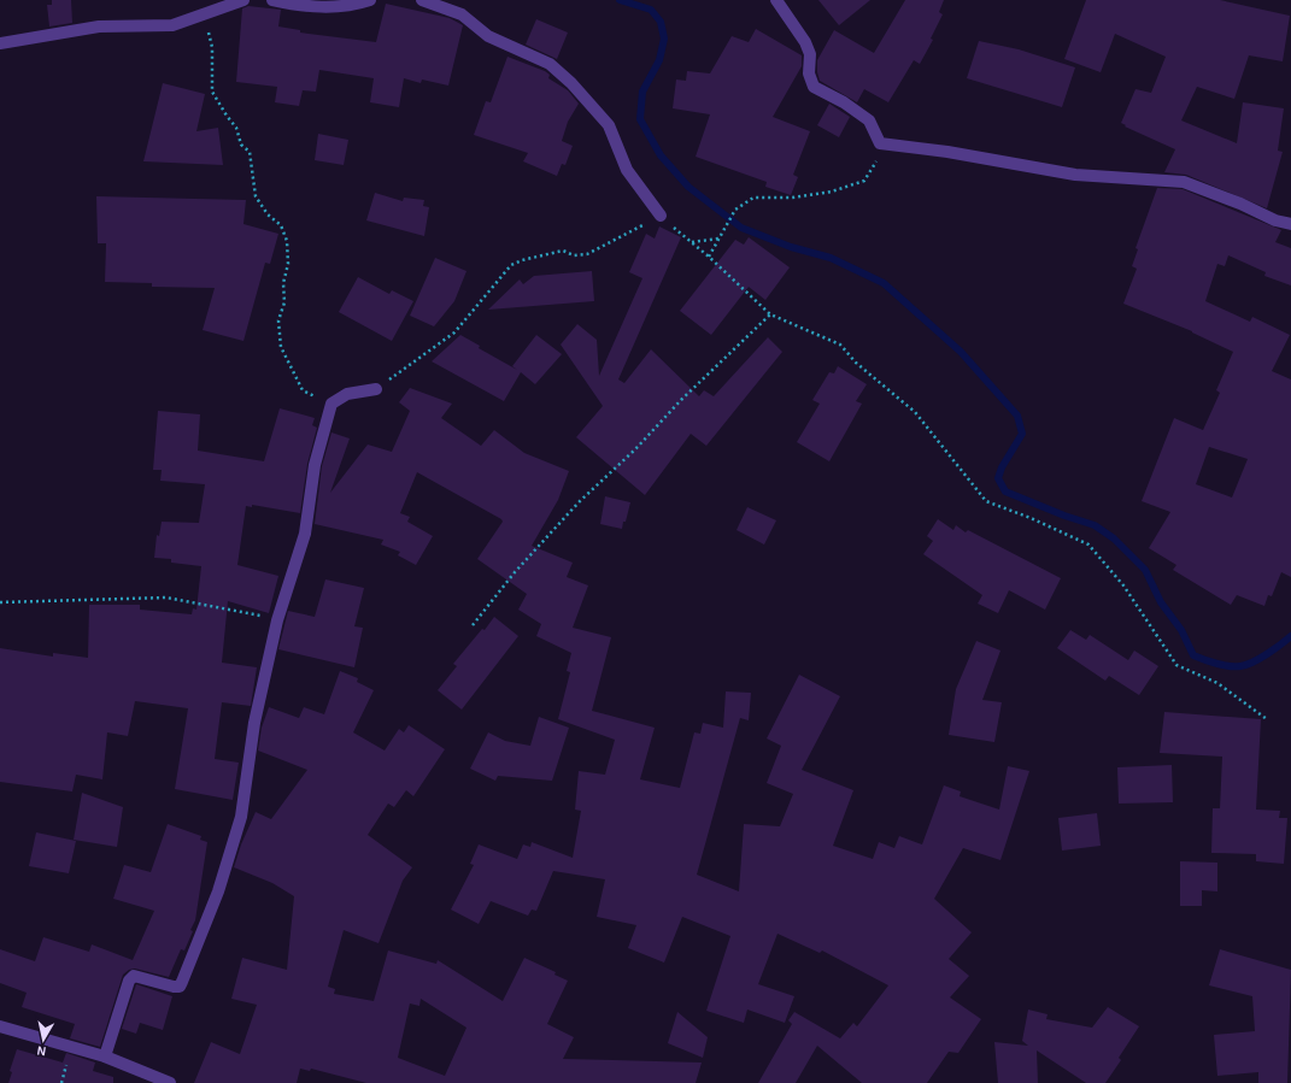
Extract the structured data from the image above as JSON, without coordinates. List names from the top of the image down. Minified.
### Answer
{"north":"bottom"}
